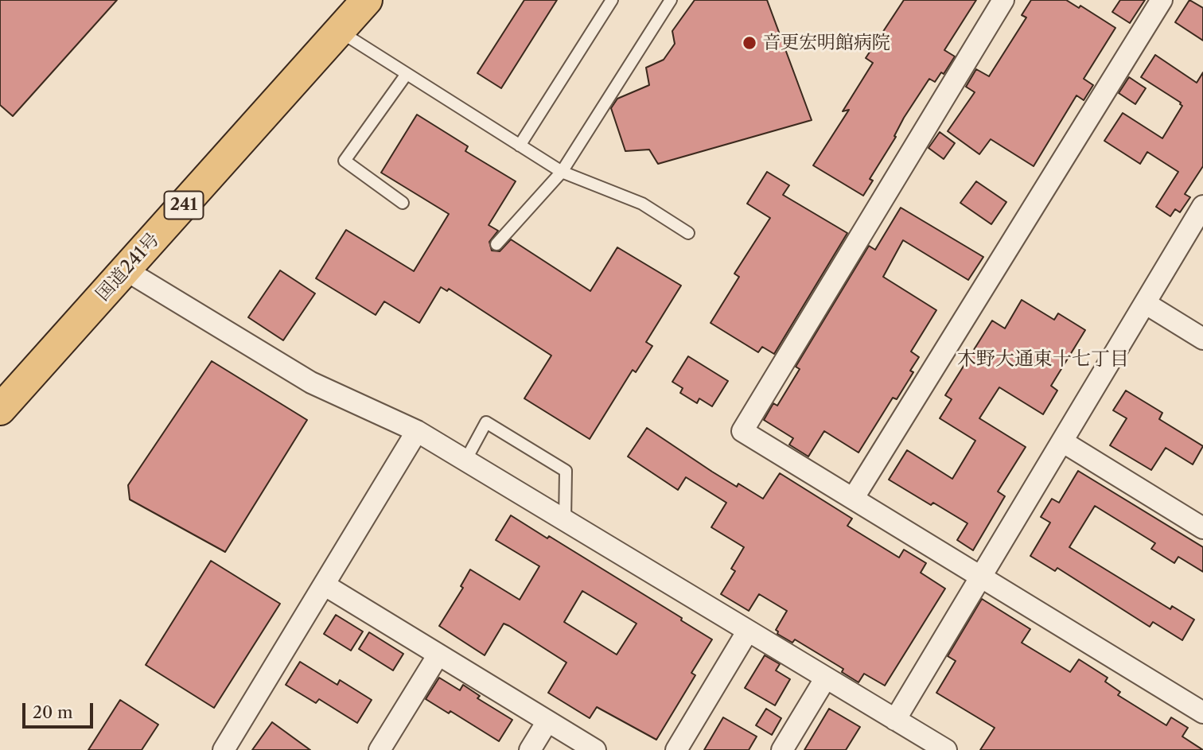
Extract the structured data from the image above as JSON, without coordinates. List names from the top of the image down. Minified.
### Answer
{"streets":{"highway":["241","国道241号"]},"districts":["木野大通東十七丁目"],"places":["音更宏明館病院"],"scale_bar":"20 m"}
